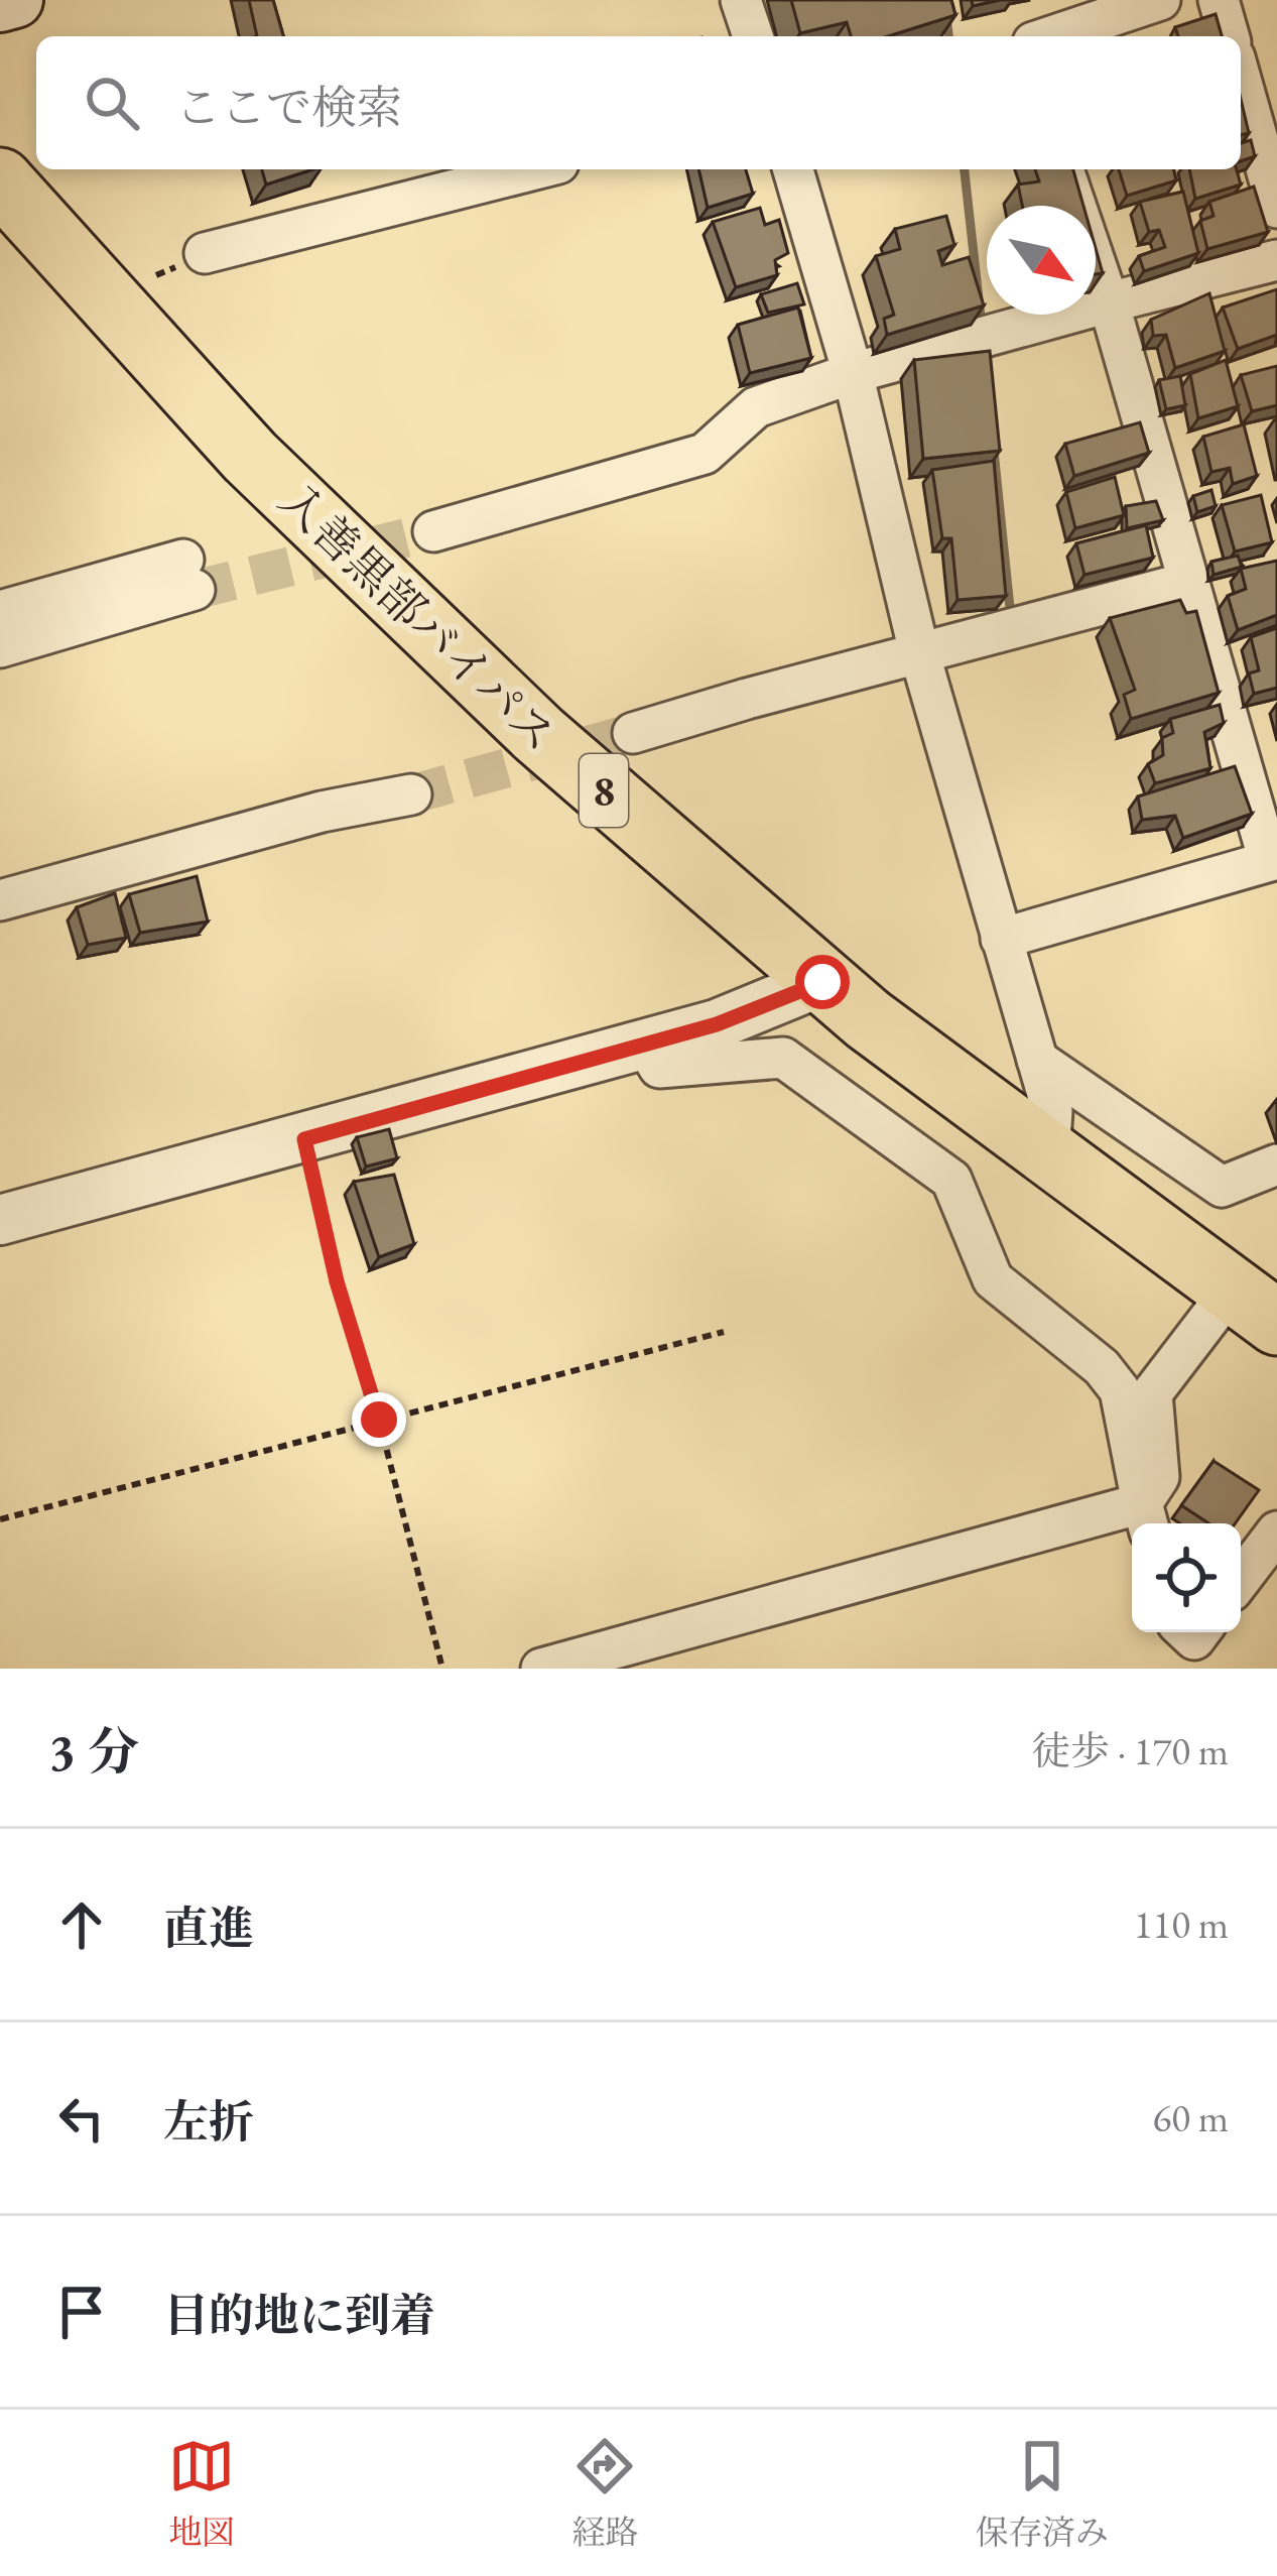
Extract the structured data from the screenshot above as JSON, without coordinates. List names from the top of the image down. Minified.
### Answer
{"streets":{"highway":["入善黒部バイパス","8"]},"north":"bottom right","page":{"search":"ここで検索","heading":["3 分","徒歩 · 170 m"],"list":[["直進","110 m"],["左折","60 m"],"目的地に到着"],"nav":["地図","経路","保存済み"]}}
